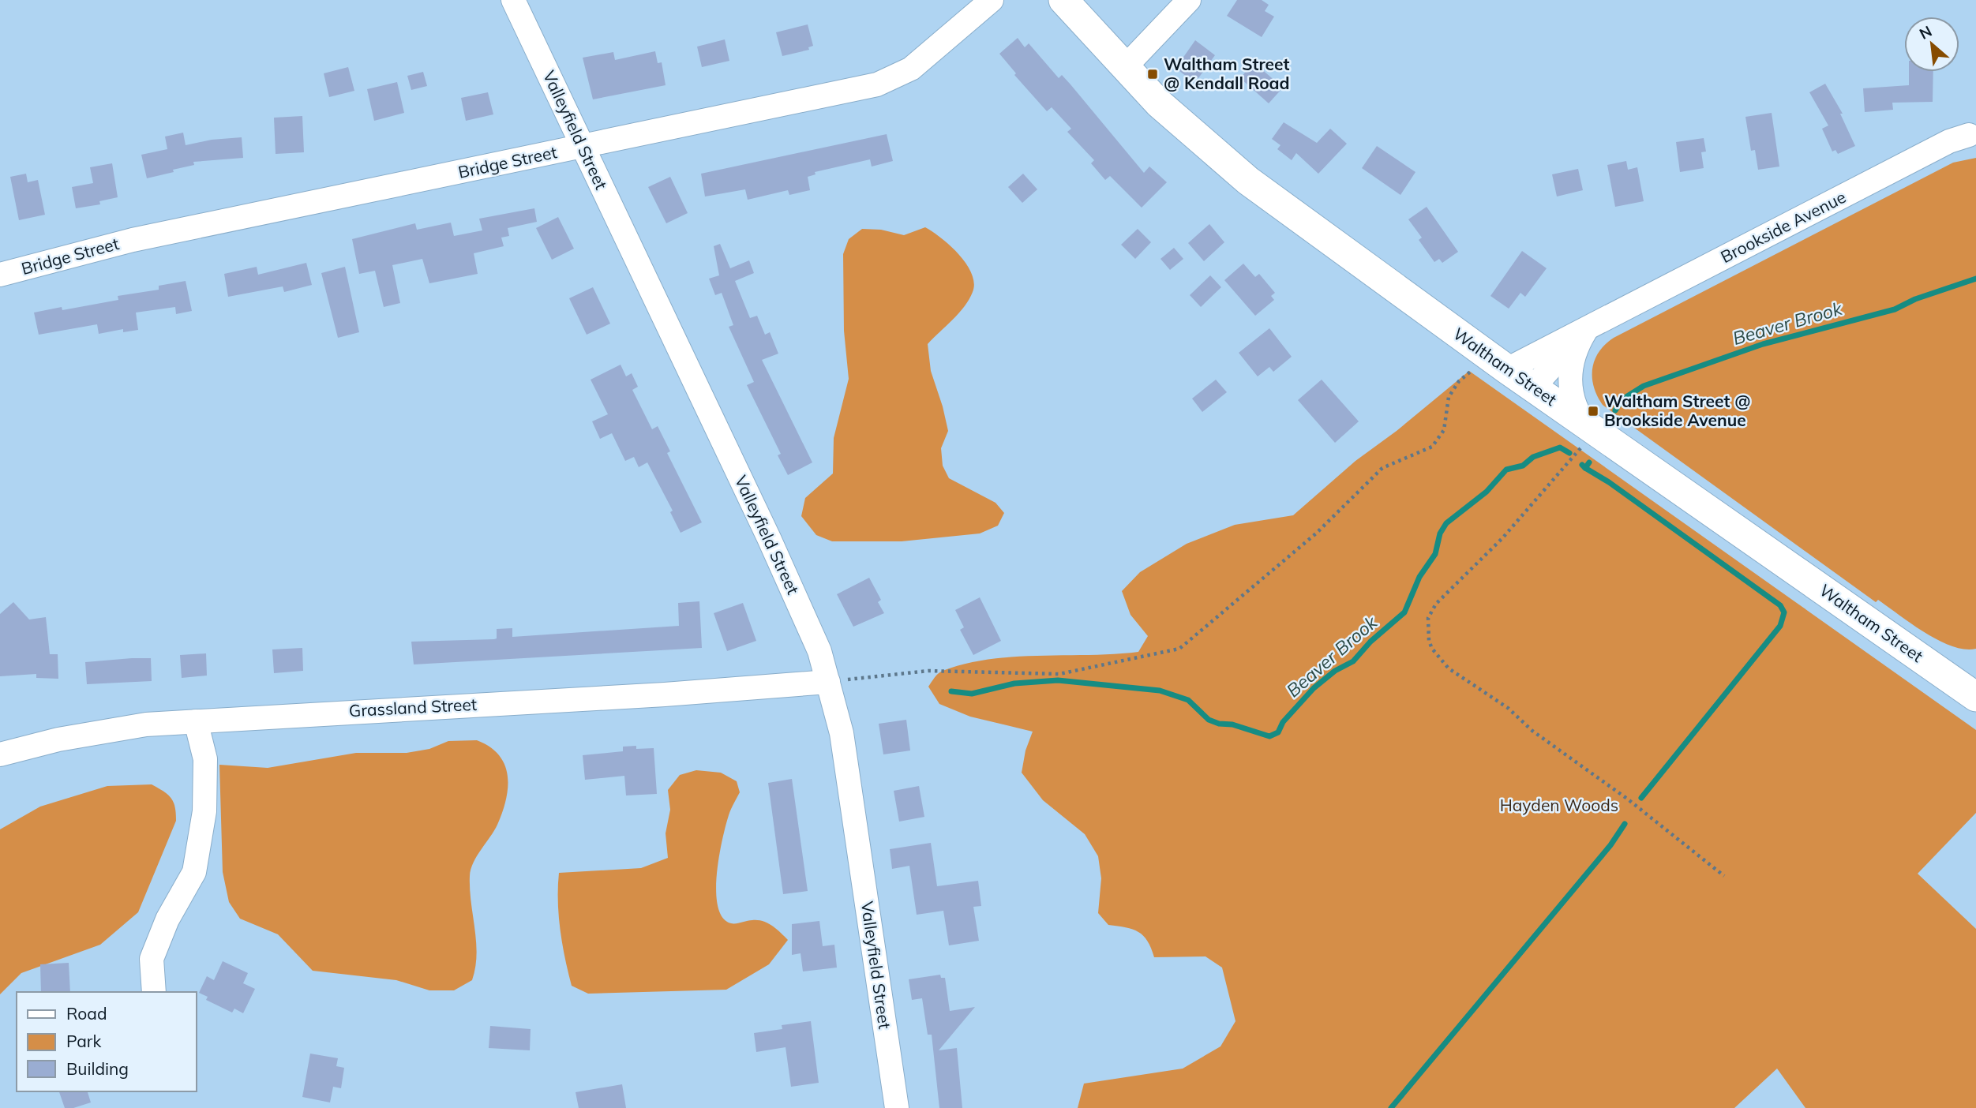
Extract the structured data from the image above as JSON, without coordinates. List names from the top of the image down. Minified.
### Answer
{"streets":{"main road":["Waltham Street"],"street":["Valleyfield Street","Bridge Street","Brookside Avenue","Grassland Street"]},"crossings":[["Valleyfield Street","Bridge Street"],["Valleyfield Street","Grassland Street"],["Brookside Avenue","Waltham Street"]],"water":["Beaver Brook"],"parks":["Hayden Woods"],"places":{"transit":["Waltham Street @ Kendall Road","Waltham Street @ Brookside Avenue"]},"legend":["Road","Park","Building"],"north":"top left"}
